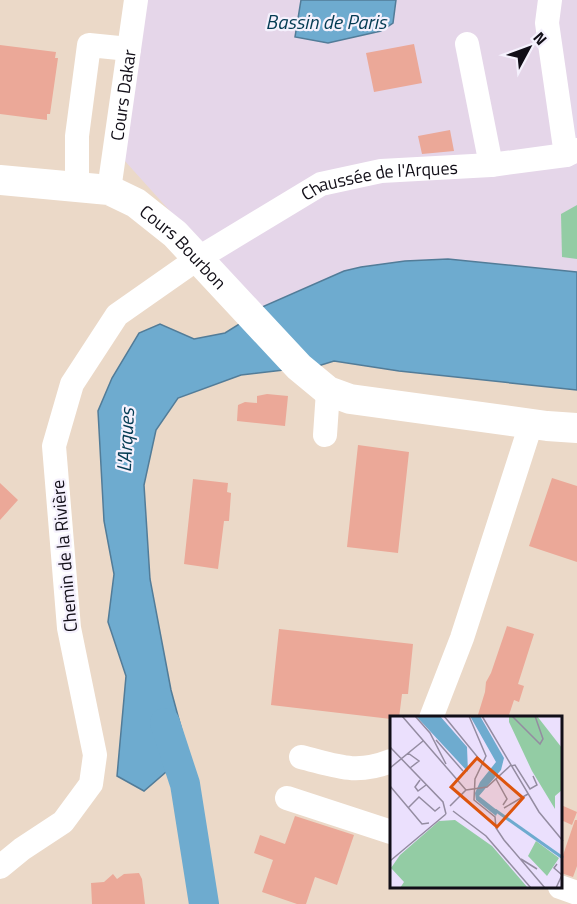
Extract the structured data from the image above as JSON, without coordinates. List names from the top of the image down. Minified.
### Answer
{"streets":{"main road":["Cours Bourbon"],"street":["Cours Dakar","Chaussée de l'Arques","Chemin de la Rivière"]},"crossings":[["Cours Dakar","Cours Bourbon"],["Chaussée de l'Arques","Cours Bourbon"],["Chaussée de l'Arques","Chemin de la Rivière"],["Cours Bourbon","Chemin de la Rivière"]],"water":["Bassin de Paris","L'Arques"],"north":"top right"}
